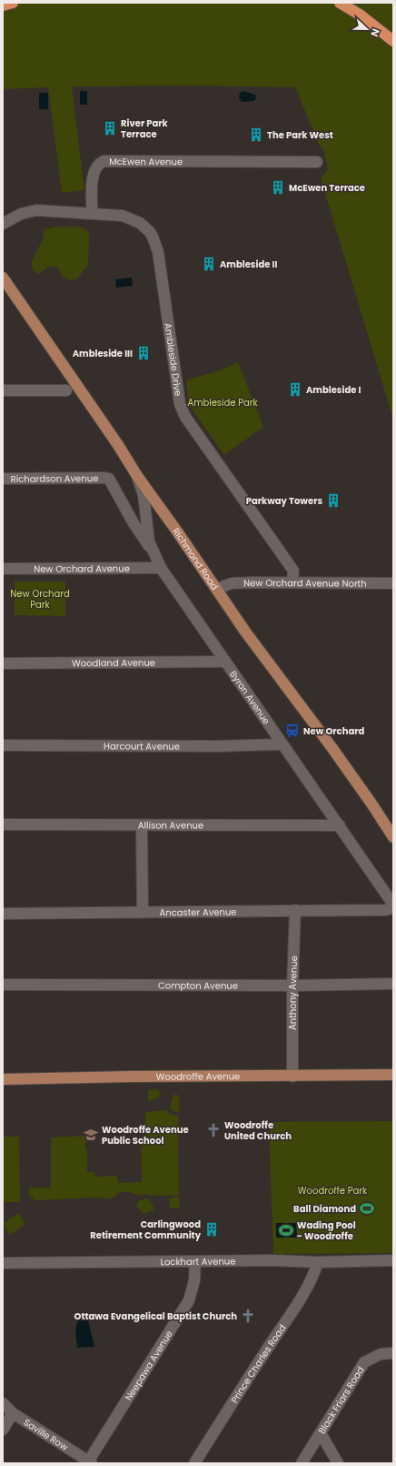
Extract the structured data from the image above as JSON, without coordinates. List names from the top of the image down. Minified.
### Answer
{"streets":{"main road":["Richmond Road","Woodroffe Avenue"],"street":["McEwen Avenue","Ambleside Drive","Richardson Avenue","New Orchard Avenue","New Orchard Avenue North","Woodland Avenue","Byron Avenue","Harcourt Avenue","Allison Avenue","Ancaster Avenue","Compton Avenue","Anthony Avenue","Lockhart Avenue","Prince Charles Road","Neepawa Avenue","Black Friars Road","Saville Row"]},"crossings":[["McEwen Avenue","Ambleside Drive"],["Ambleside Drive","New Orchard Avenue North"],["Richardson Avenue","Byron Avenue"],["Richmond Road","New Orchard Avenue North"],["Richmond Road","Byron Avenue"],["New Orchard Avenue","Byron Avenue"],["Woodland Avenue","Byron Avenue"],["Byron Avenue","Harcourt Avenue"],["Byron Avenue","Allison Avenue"],["Byron Avenue","Ancaster Avenue"],["Ancaster Avenue","Anthony Avenue"],["Compton Avenue","Anthony Avenue"],["Anthony Avenue","Woodroffe Avenue"],["Lockhart Avenue","Prince Charles Road"],["Lockhart Avenue","Neepawa Avenue"],["Neepawa Avenue","Saville Row"]],"parks":["Ambleside Park","New Orchard Park","Woodroffe Park"],"places":{"building":["River Park Terrace","The Park West","McEwen Terrace","Ambleside II","Ambleside III","Ambleside I","Parkway Towers","Carlingwood Retirement Community"],"station":["New Orchard"],"church":["Woodroffe United Church","Ottawa Evangelical Baptist Church"],"school or university":["Woodroffe Avenue Public School"],"sports":["Ball Diamond","Wading Pool - Woodroffe"]},"north":"right"}
